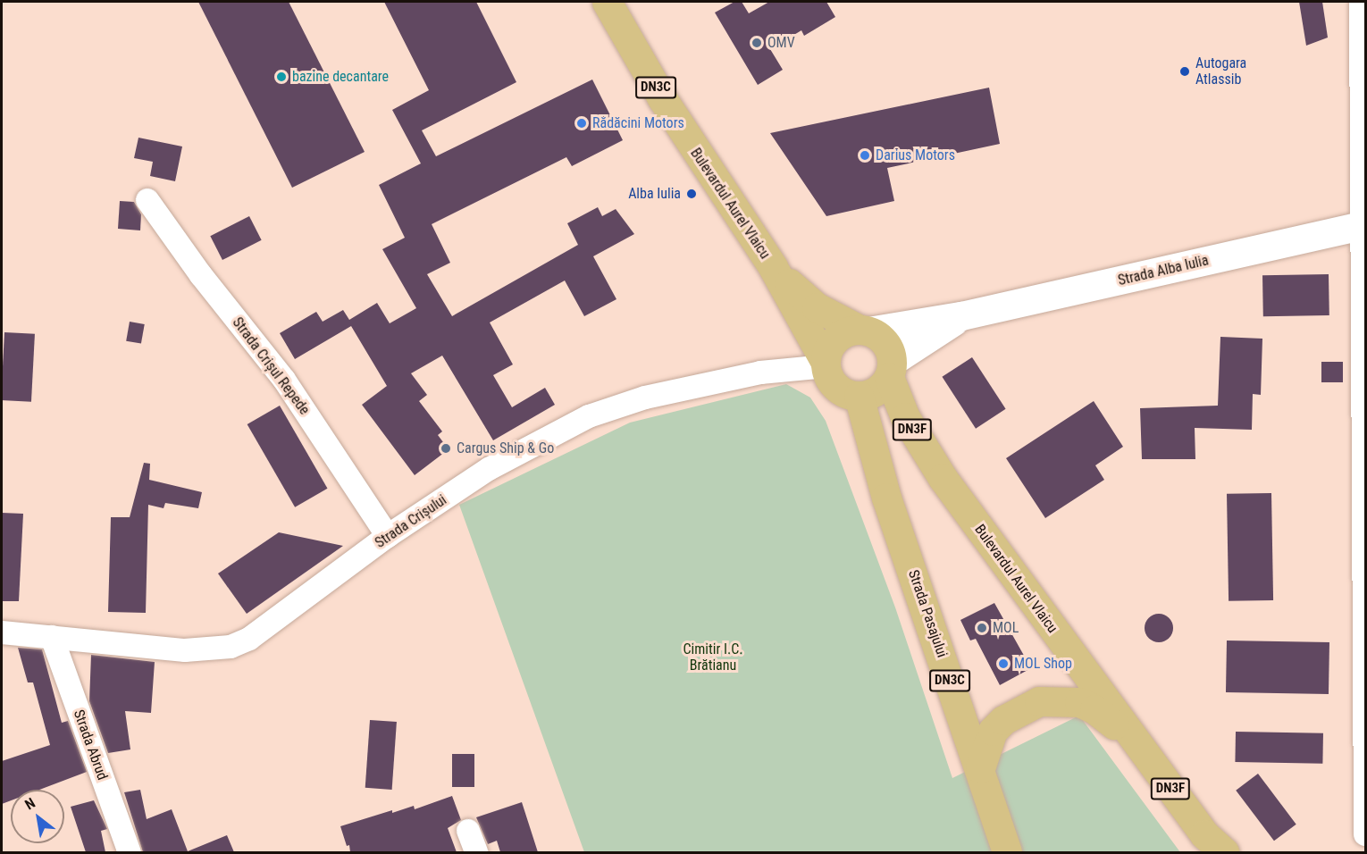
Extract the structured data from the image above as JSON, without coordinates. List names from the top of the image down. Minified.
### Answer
{"streets":{"main road":["DN3C","Bulevardul Aurel Vlaicu","DN3F","Strada Pasajului"],"street":["Strada Alba Iulia","Strada Crișul Repede","Strada Crișului","Strada Abrud"]},"crossings":[["Bulevardul Aurel Vlaicu","Strada Alba Iulia"],["Bulevardul Aurel Vlaicu","Strada Crișului"],["Bulevardul Aurel Vlaicu","Strada Pasajului"],["Strada Alba Iulia","Strada Crișului"],["Strada Alba Iulia","Strada Pasajului"],["Strada Crișul Repede","Strada Crișului"],["Strada Crișului","Strada Pasajului"],["Strada Crișului","Strada Abrud"]],"parks":["Cimitir I.C. Brătianu"],"places":["OMV","Autogara Atlassib","bazine decantare","Rădăcini Motors","Darius Motors","Alba Iulia","Cargus Ship & Go","MOL","MOL Shop"],"north":"top left"}
